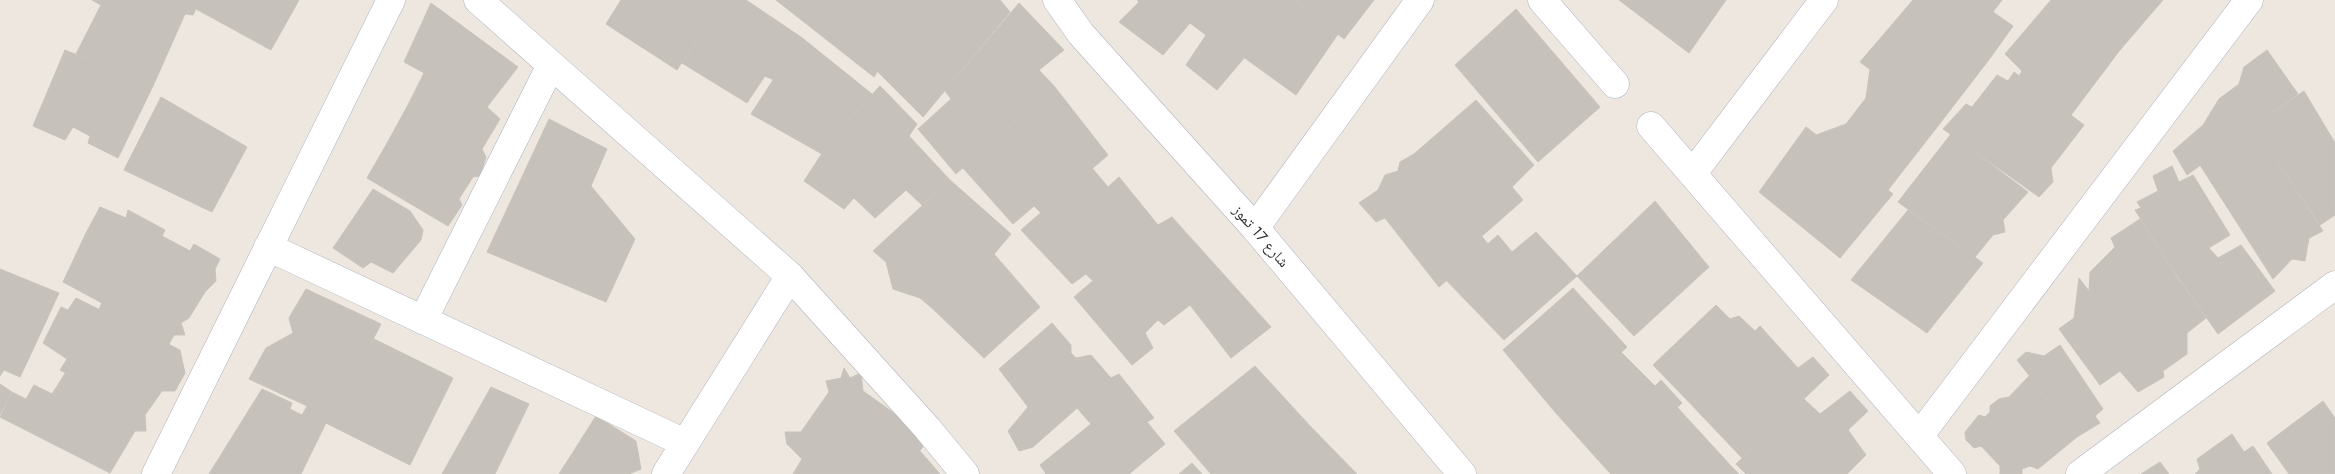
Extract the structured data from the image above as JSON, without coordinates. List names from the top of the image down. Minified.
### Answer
{"streets":{"street":["شارع 17 تموز"]}}
